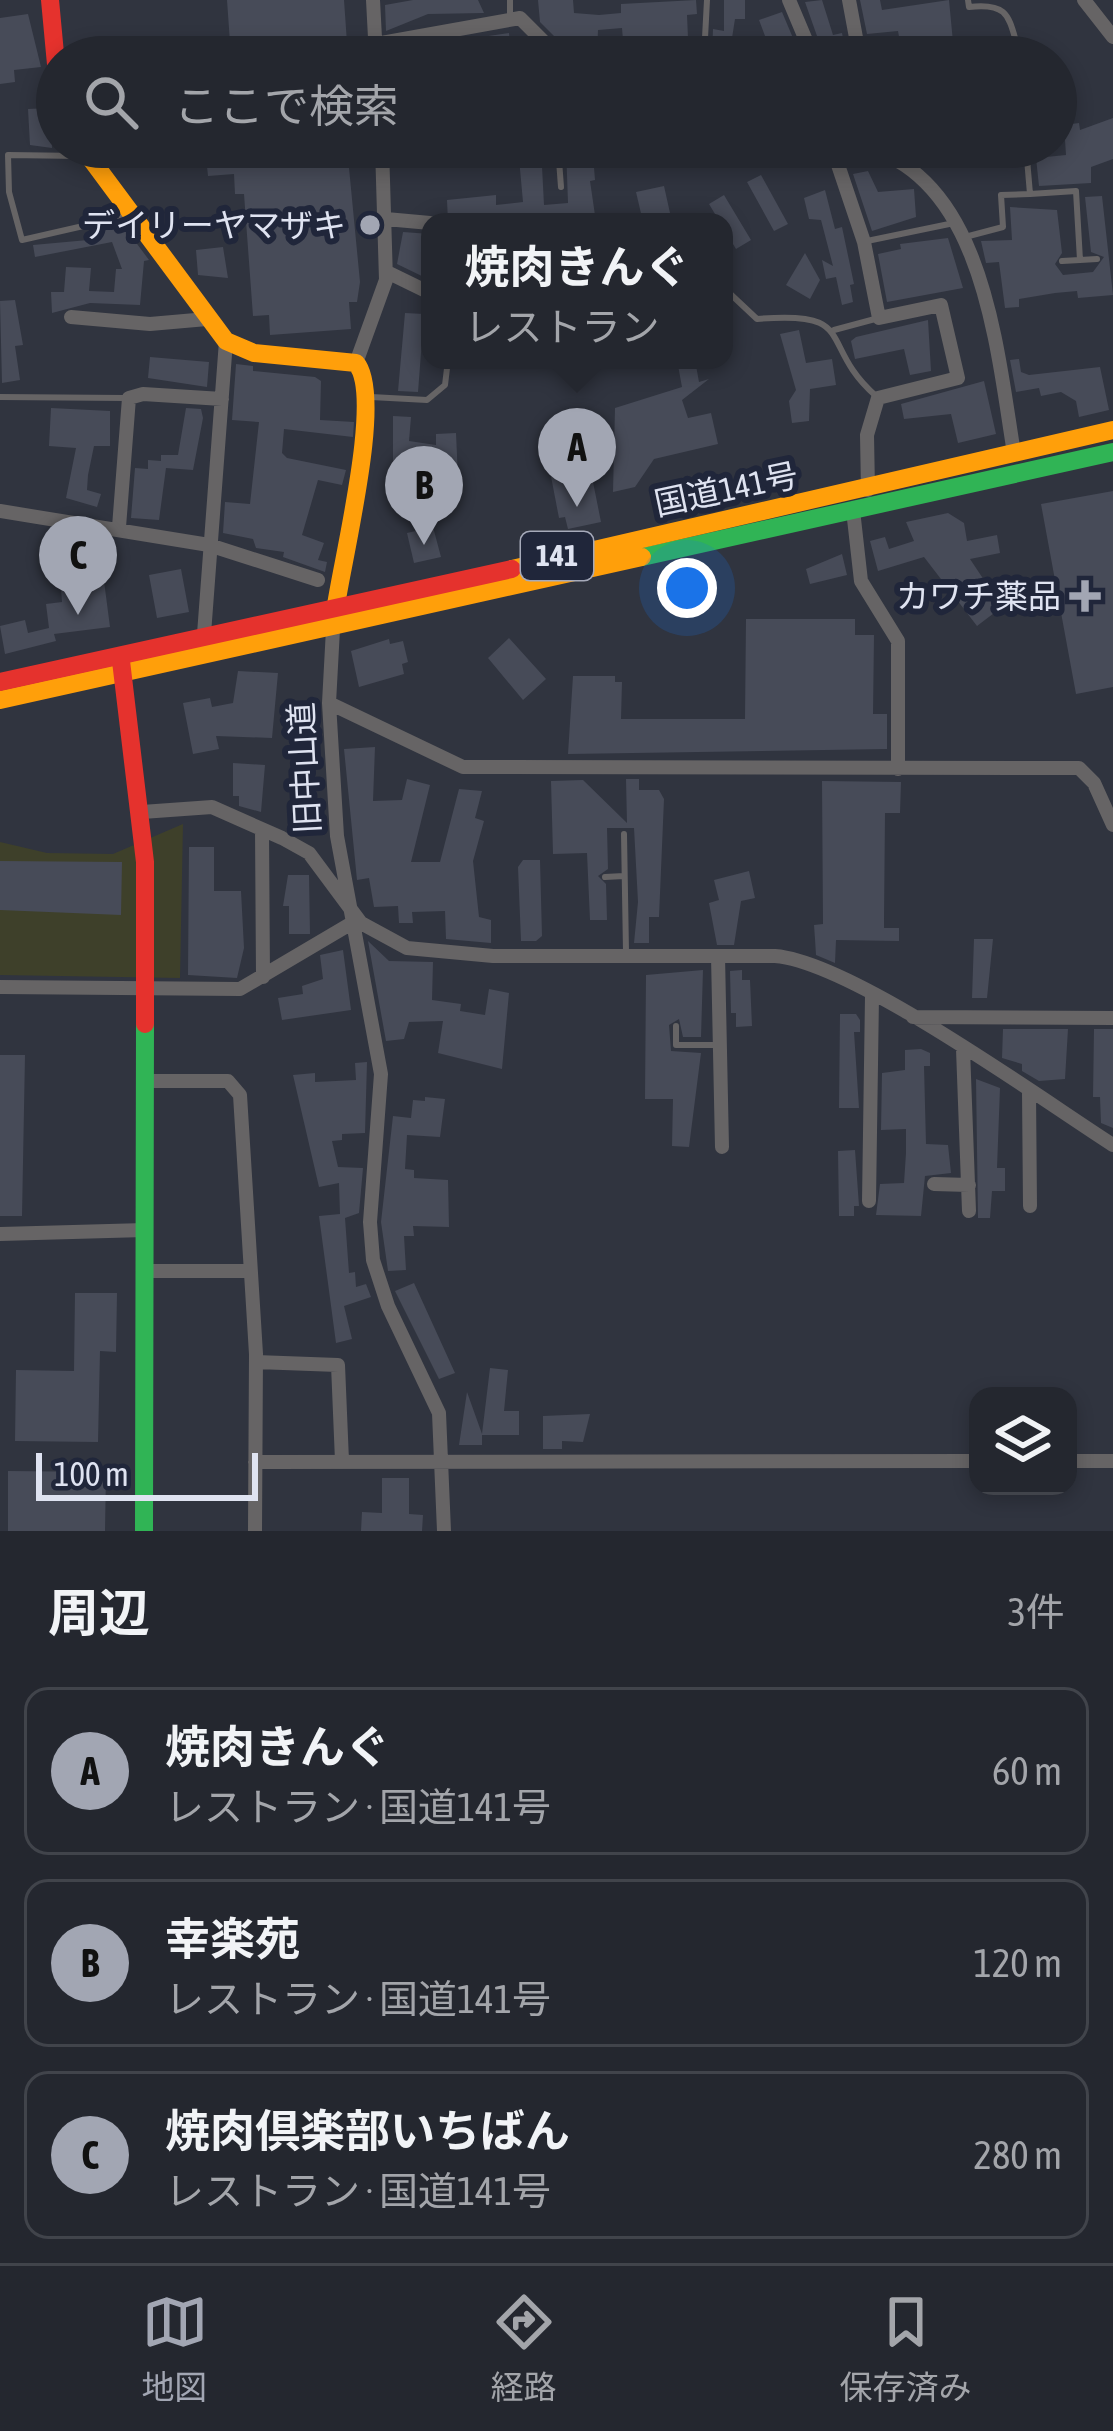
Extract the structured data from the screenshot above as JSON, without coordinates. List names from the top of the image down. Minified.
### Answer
{"streets":{"main road":["国道141号","141","旧中山道"]},"crossings":[["国道141号","旧中山道"]],"places":{"other":["デイリーヤマザキ"],"health":["カワチ薬品"]},"scale_bar":"100 m","page":{"search":"ここで検索","popup":["焼肉きんぐ","レストラン"],"pins":["A","B","C"],"scale":"100 m","heading":["周辺","3件"],"list":[{"mark":"A","name":"焼肉きんぐ","note":"レストラン · 国道141号","value":"60 m"},{"mark":"B","name":"幸楽苑","note":"レストラン · 国道141号","value":"120 m"},{"mark":"C","name":"焼肉倶楽部いちばん","note":"レストラン · 国道141号","value":"280 m"}],"nav":["地図","経路","保存済み"]}}
